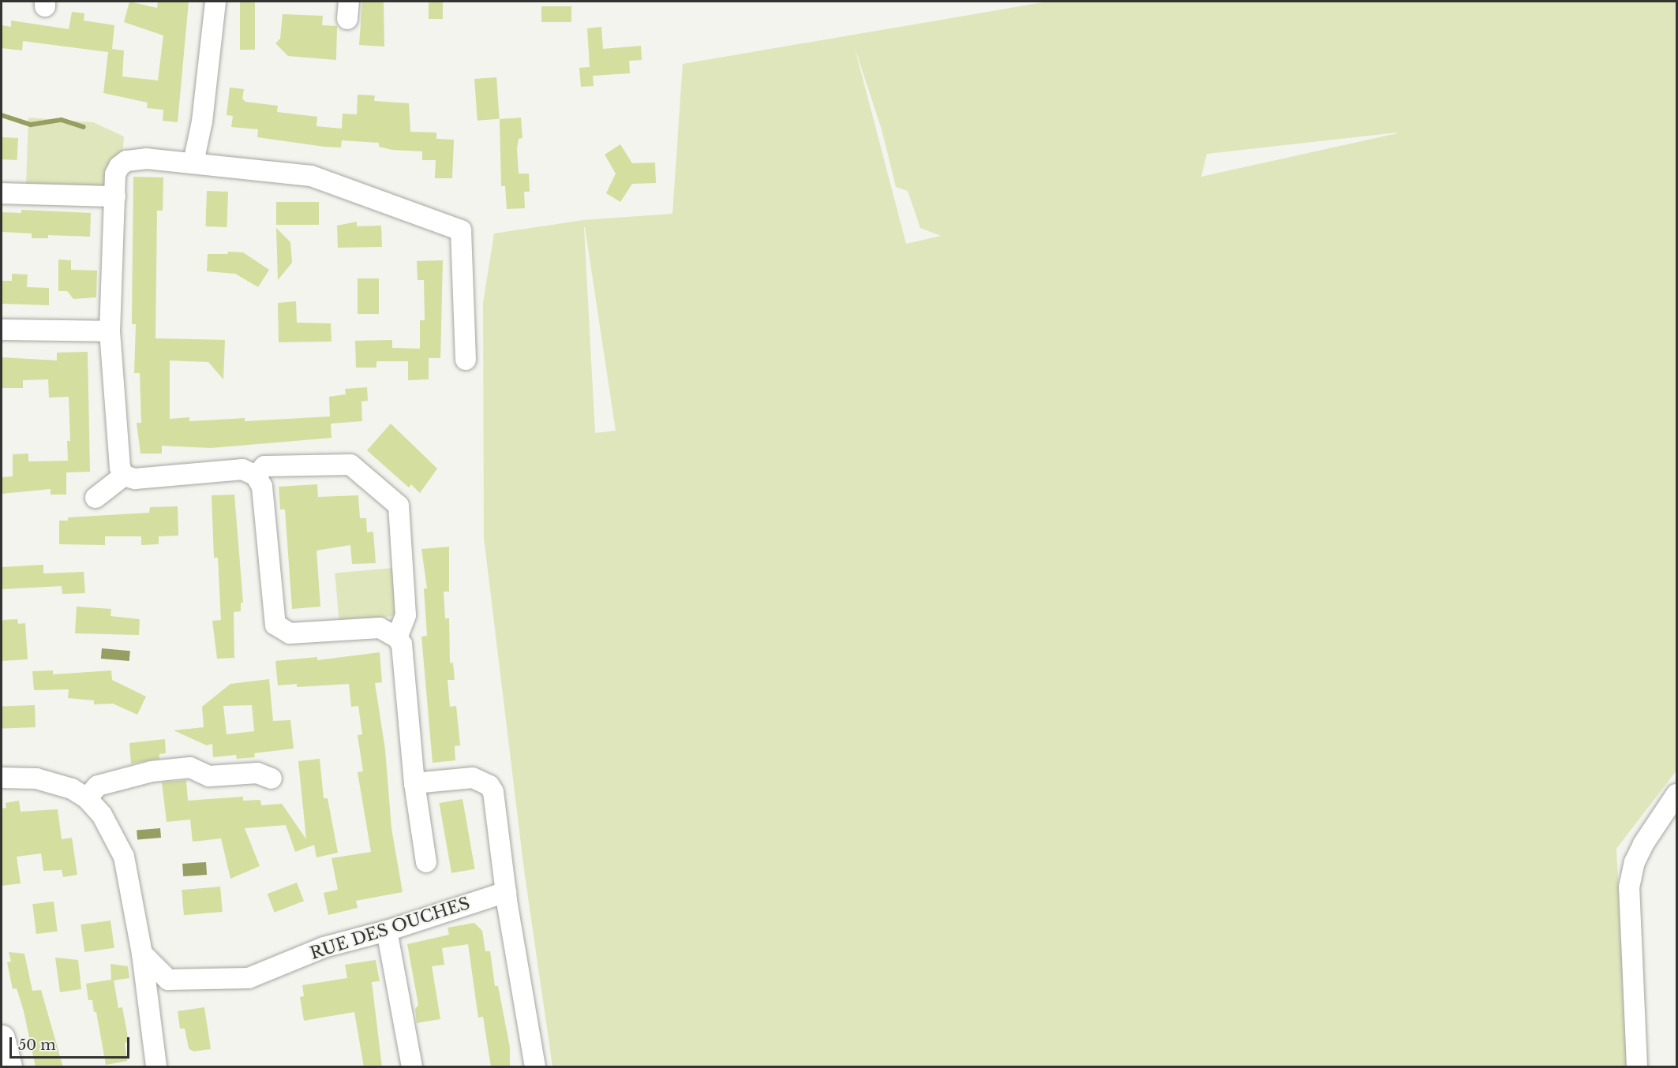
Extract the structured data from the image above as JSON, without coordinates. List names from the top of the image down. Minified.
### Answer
{"streets":{"street":["RUE DES OUCHES"]},"scale_bar":"50 m"}
